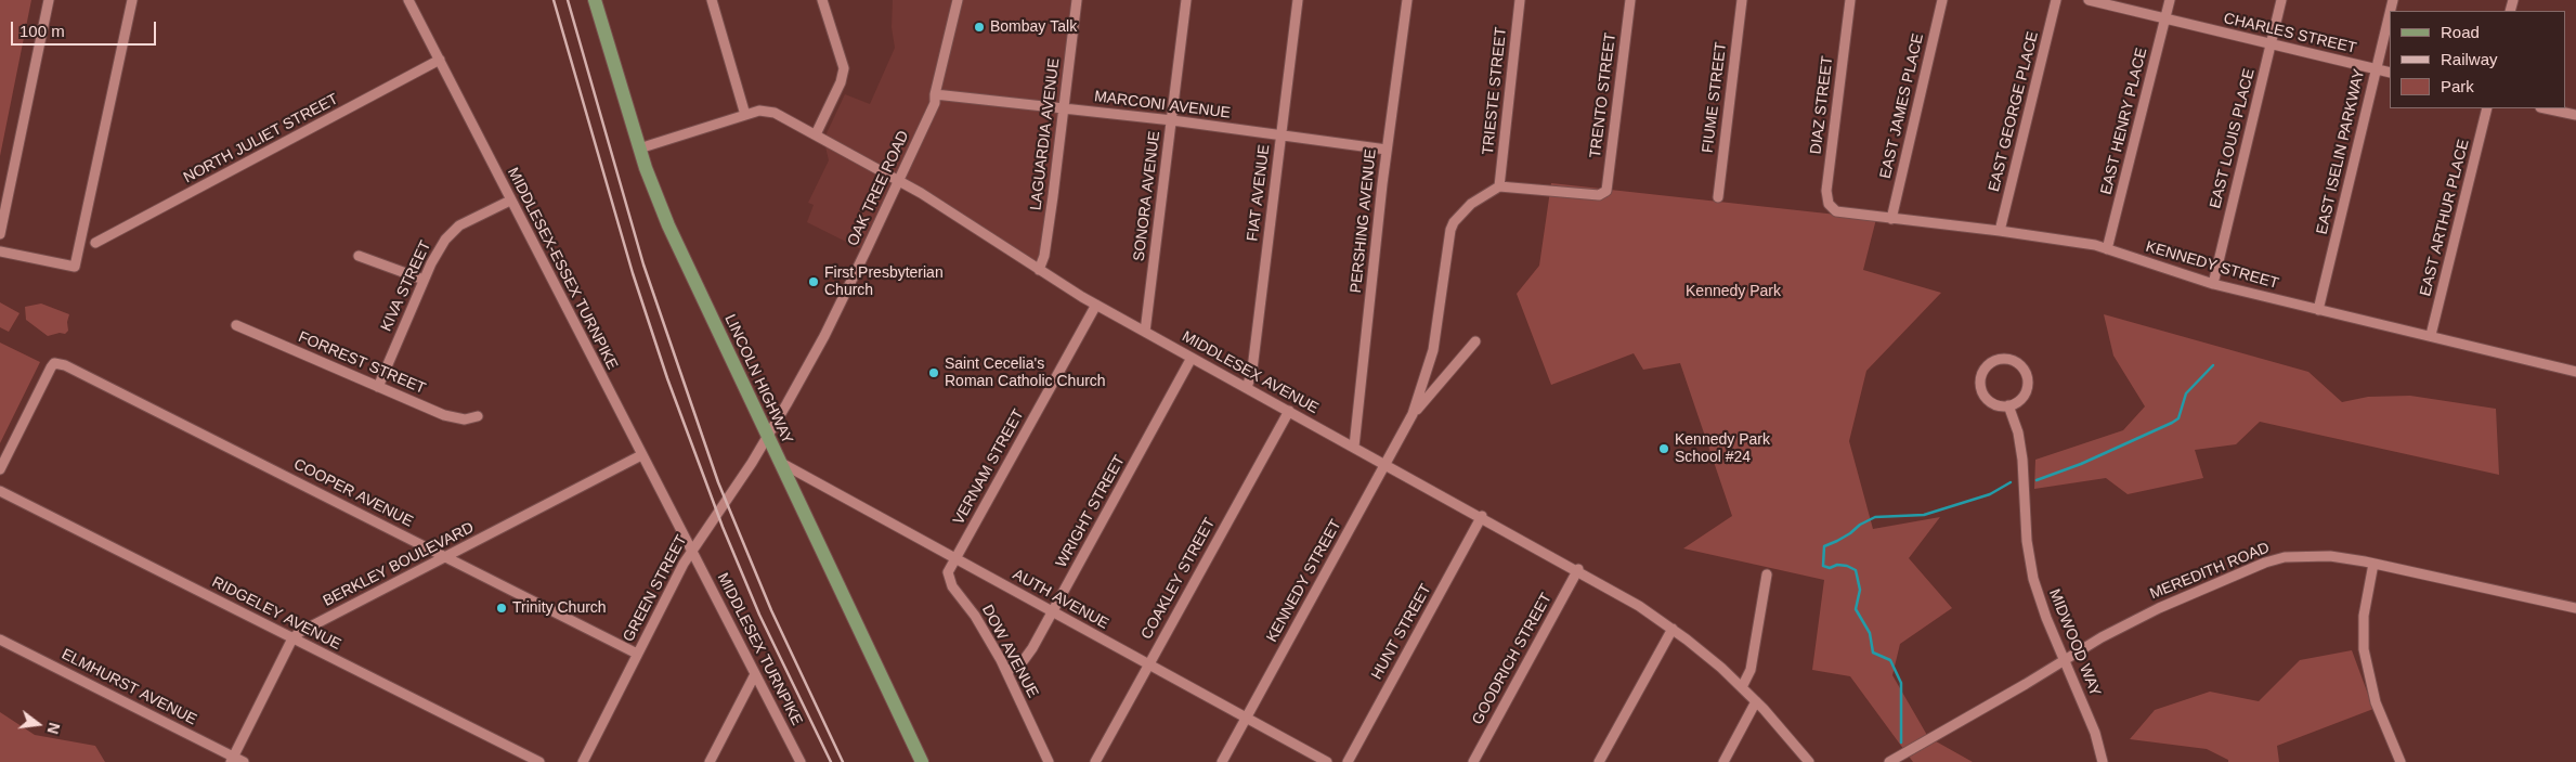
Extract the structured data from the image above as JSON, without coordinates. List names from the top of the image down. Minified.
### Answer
{"streets":{"main road":["LINCOLN HIGHWAY"],"street":["CHARLES STREET","TRIESTE STREET","TRENTO STREET","FIUME STREET","MARCONI AVENUE","DIAZ STREET","EAST JAMES PLACE","EAST GEORGE PLACE","EAST HENRY PLACE","LAGUARDIA AVENUE","NORTH JULIET STREET","EAST LOUIS PLACE","EAST ISELIN PARKWAY","OAK TREE ROAD","FIAT AVENUE","SONORA AVENUE","EAST ARTHUR PLACE","PERSHING AVENUE","KENNEDY STREET","MIDDLESEX-ESSEX TURNPIKE","KIVA STREET","FORREST STREET","MIDDLESEX AVENUE","VERNAM STREET","COOPER AVENUE","WRIGHT STREET","BERKLEY BOULEVARD","MEREDITH ROAD","COAKLEY STREET","GREEN STREET","AUTH AVENUE","RIDGELEY AVENUE","HUNT STREET","MIDWOOD WAY","MIDDLESEX TURNPIKE","DOW AVENUE","GOODRICH STREET","ELMHURST AVENUE"]},"crossings":[["CHARLES STREET","EAST HENRY PLACE"],["CHARLES STREET","EAST LOUIS PLACE"],["CHARLES STREET","EAST ISELIN PARKWAY"],["TRIESTE STREET","TRENTO STREET"],["TRIESTE STREET","KENNEDY STREET"],["TRENTO STREET","KENNEDY STREET"],["MARCONI AVENUE","LAGUARDIA AVENUE"],["MARCONI AVENUE","OAK TREE ROAD"],["MARCONI AVENUE","FIAT AVENUE"],["MARCONI AVENUE","SONORA AVENUE"],["MARCONI AVENUE","PERSHING AVENUE"],["DIAZ STREET","KENNEDY STREET"],["EAST JAMES PLACE","KENNEDY STREET"],["EAST GEORGE PLACE","KENNEDY STREET"],["EAST HENRY PLACE","KENNEDY STREET"],["LAGUARDIA AVENUE","MIDDLESEX AVENUE"],["NORTH JULIET STREET","MIDDLESEX-ESSEX TURNPIKE"],["EAST LOUIS PLACE","KENNEDY STREET"],["EAST ISELIN PARKWAY","KENNEDY STREET"],["OAK TREE ROAD","MIDDLESEX AVENUE"],["OAK TREE ROAD","LINCOLN HIGHWAY"],["OAK TREE ROAD","GREEN STREET"],["FIAT AVENUE","MIDDLESEX AVENUE"],["SONORA AVENUE","MIDDLESEX AVENUE"],["EAST ARTHUR PLACE","KENNEDY STREET"],["PERSHING AVENUE","MIDDLESEX AVENUE"],["KENNEDY STREET","MIDDLESEX AVENUE"],["KENNEDY STREET","AUTH AVENUE"],["MIDDLESEX-ESSEX TURNPIKE","KIVA STREET"],["MIDDLESEX-ESSEX TURNPIKE","BERKLEY BOULEVARD"],["MIDDLESEX-ESSEX TURNPIKE","GREEN STREET"],["MIDDLESEX-ESSEX TURNPIKE","MIDDLESEX TURNPIKE"],["KIVA STREET","FORREST STREET"],["MIDDLESEX AVENUE","LINCOLN HIGHWAY"],["MIDDLESEX AVENUE","VERNAM STREET"],["MIDDLESEX AVENUE","WRIGHT STREET"],["MIDDLESEX AVENUE","COAKLEY STREET"],["MIDDLESEX AVENUE","HUNT STREET"],["MIDDLESEX AVENUE","GOODRICH STREET"],["LINCOLN HIGHWAY","GREEN STREET"],["LINCOLN HIGHWAY","AUTH AVENUE"],["VERNAM STREET","AUTH AVENUE"],["VERNAM STREET","DOW AVENUE"],["COOPER AVENUE","BERKLEY BOULEVARD"],["COOPER AVENUE","GREEN STREET"],["WRIGHT STREET","AUTH AVENUE"],["WRIGHT STREET","DOW AVENUE"],["BERKLEY BOULEVARD","RIDGELEY AVENUE"],["MEREDITH ROAD","MIDWOOD WAY"],["COAKLEY STREET","AUTH AVENUE"],["GREEN STREET","MIDDLESEX TURNPIKE"],["AUTH AVENUE","DOW AVENUE"]],"parks":["Kennedy Park"],"places":["Bombay Talk","First Presbyterian Church","Saint Cecelia's Roman Catholic Church","Kennedy Park School #24","Trinity Church"],"legend":["Road","Railway","Park"],"scale_bar":"100 m","north":"right"}
